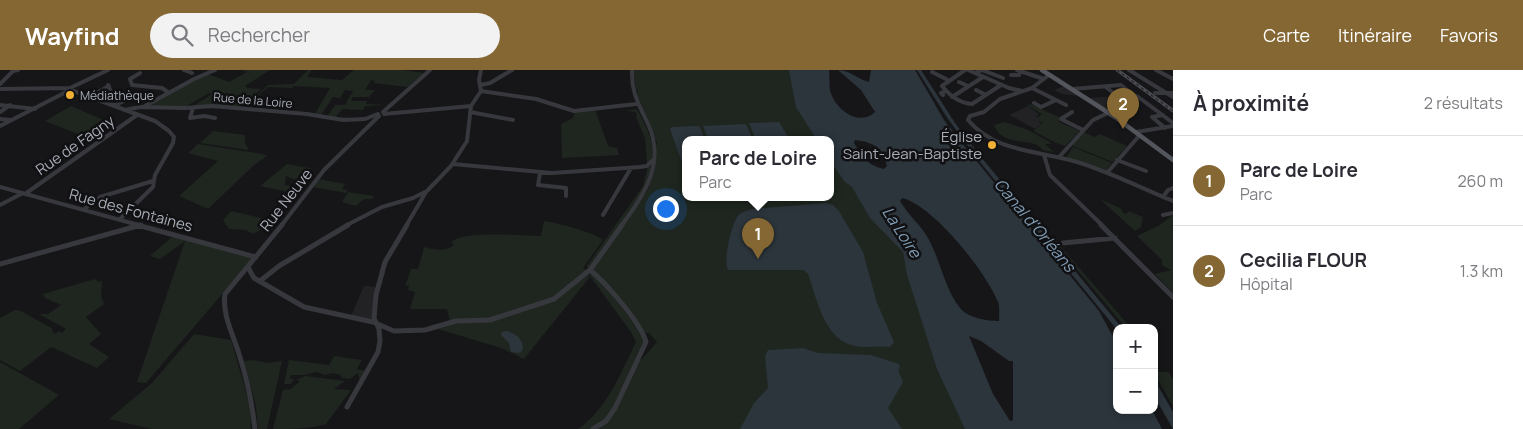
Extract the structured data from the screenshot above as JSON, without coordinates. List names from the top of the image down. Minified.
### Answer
{"streets":{"street":["Rue de la Loire","Rue de Fagny","Rue Neuve","Rue des Fontaines"]},"crossings":[["Rue de la Loire","Rue Neuve"],["Rue de Fagny","Rue des Fontaines"],["Rue Neuve","Rue des Fontaines"]],"water":["Canal d'Orléans","La Loire"],"places":["Médiathèque","Église Saint-Jean-Baptiste"],"page":{"header":"Wayfind","search":"Rechercher","nav":["Carte","Itinéraire","Favoris"],"heading":["À proximité","2 résultats"],"pins":["2","1"],"list":[{"mark":"1","name":"Parc de Loire","note":"Parc","value":"260 m"},{"mark":"2","name":"Cecilia FLOUR","note":"Hôpital","value":"1.3 km"}],"popup":["Parc de Loire","Parc"],"map_buttons":["+","−"]}}
